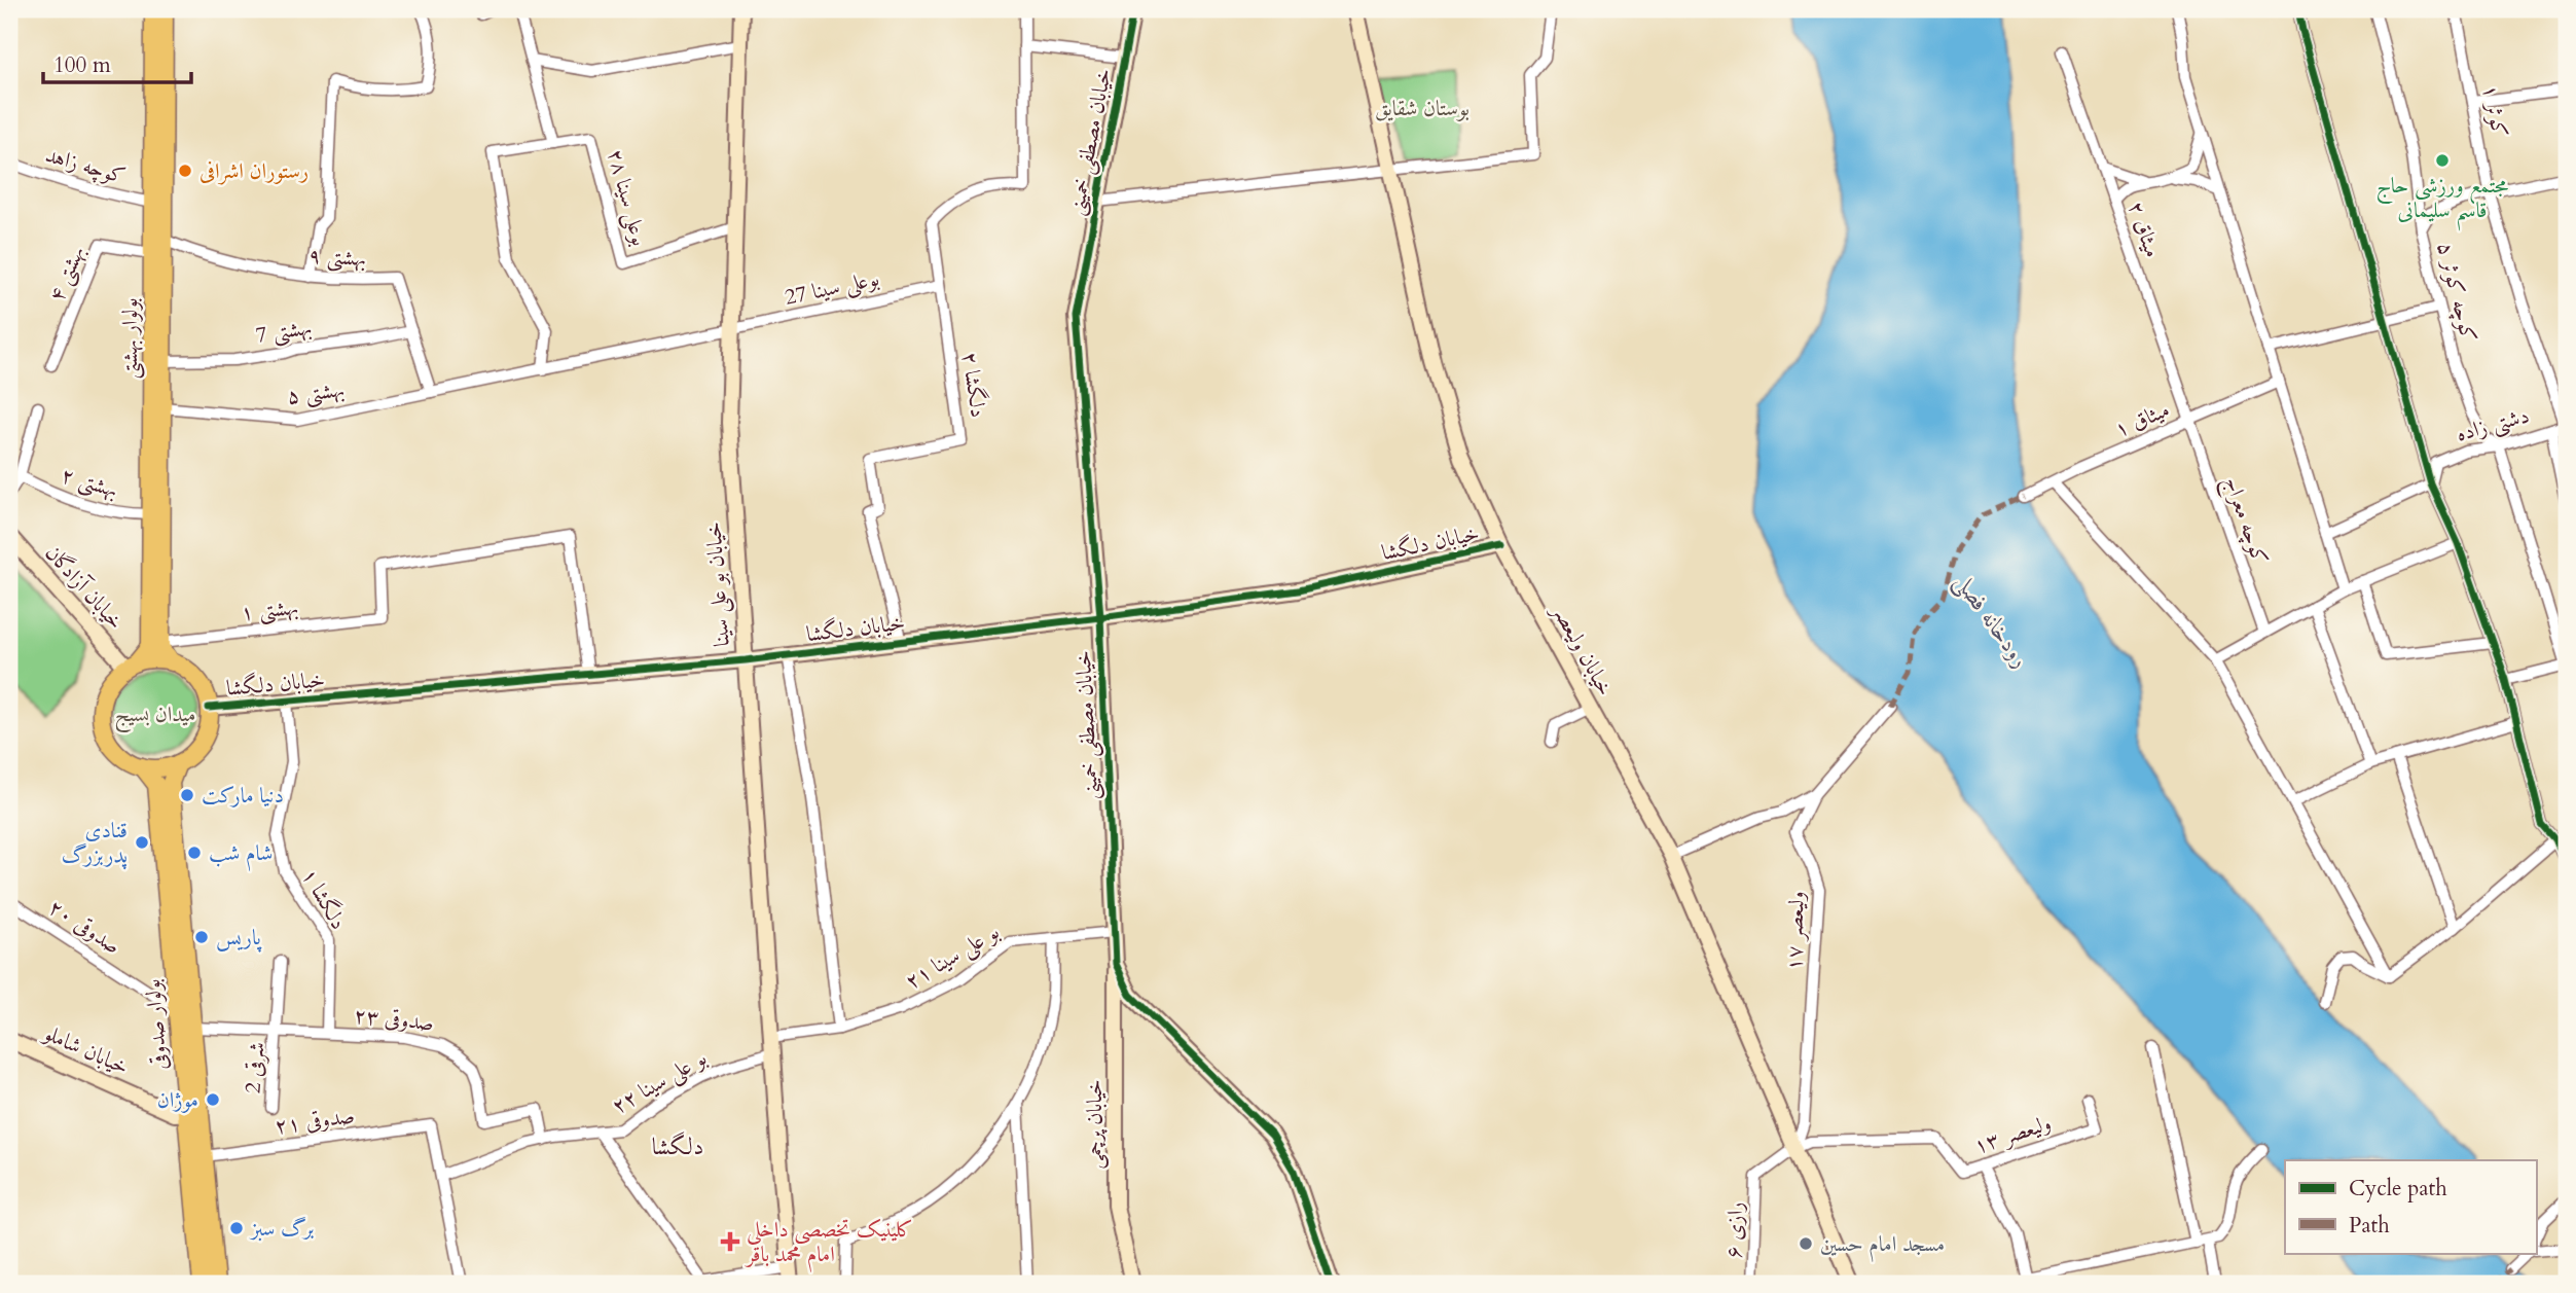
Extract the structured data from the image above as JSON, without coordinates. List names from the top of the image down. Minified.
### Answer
{"streets":{"main road":["بولوار بهشتی","بولوار صدوقی"],"street":["کوثر ۱","خیابان مصطفی خمینی","کوچه زاهد","بوعلی سینا ۲۸","میثاق ۲","بهشتی ۹","بهشتی ۴","بوعلی سینا 27","کوچه کوثر ۵","بهشتی 7","دلگشا ۲","بهشتی ۵","میثاق ۱","دشتی زاده","بهشتی ۲","کوچه معراج","خیابان دلگشا","خیابان بو علی سینا","خیابان آزادگان","بهشتی ۱","خیابان ولیعصر","دلگشا ۱","صدوقی ۲۰","ولیعصر ۱۷","بو علی سینا ۲۱","صدوقی ۲۳","خیابان شاملو","شرقی 2","بو علی سینا ۲۲","صدوقی ۲۱","خیابان پرچمی","ولیعصر ۱۳","رازی ۶"]},"crossings":[["کوثر ۱","دشتی زاده"],["خیابان مصطفی خمینی","خیابان دلگشا"],["خیابان مصطفی خمینی","بو علی سینا ۲۱"],["خیابان مصطفی خمینی","خیابان پرچمی"],["کوچه زاهد","بولوار بهشتی"],["بوعلی سینا ۲۸","بوعلی سینا 27"],["بوعلی سینا ۲۸","بهشتی ۵"],["بوعلی سینا ۲۸","خیابان بو علی سینا"],["میثاق ۲","میثاق ۱"],["میثاق ۲","کوچه معراج"],["بهشتی ۹","بهشتی 7"],["بهشتی ۹","بولوار بهشتی"],["بهشتی ۹","بهشتی ۵"],["بهشتی ۴","بولوار بهشتی"],["بوعلی سینا 27","دلگشا ۲"],["بوعلی سینا 27","بهشتی ۵"],["بوعلی سینا 27","خیابان بو علی سینا"],["کوچه کوثر ۵","دشتی زاده"],["بهشتی 7","بولوار بهشتی"],["بولوار بهشتی","بهشتی ۵"],["بولوار بهشتی","بهشتی ۲"],["بولوار بهشتی","خیابان دلگشا"],["بولوار بهشتی","خیابان آزادگان"],["بولوار بهشتی","بهشتی ۱"],["بولوار بهشتی","بولوار صدوقی"],["دلگشا ۲","خیابان دلگشا"],["میثاق ۱","کوچه معراج"],["خیابان دلگشا","خیابان بو علی سینا"],["خیابان دلگشا","خیابان آزادگان"],["خیابان دلگشا","بهشتی ۱"],["خیابان دلگشا","خیابان ولیعصر"],["خیابان دلگشا","دلگشا ۱"],["خیابان دلگشا","بولوار صدوقی"],["خیابان بو علی سینا","بو علی سینا ۲۱"],["خیابان بو علی سینا","بو علی سینا ۲۲"],["خیابان آزادگان","بولوار صدوقی"],["خیابان ولیعصر","ولیعصر ۱۷"],["خیابان ولیعصر","ولیعصر ۱۳"],["خیابان ولیعصر","رازی ۶"],["دلگشا ۱","صدوقی ۲۳"],["صدوقی ۲۰","بولوار صدوقی"],["ولیعصر ۱۷","ولیعصر ۱۳"],["ولیعصر ۱۷","رازی ۶"],["بو علی سینا ۲۱","بو علی سینا ۲۲"],["صدوقی ۲۳","بولوار صدوقی"],["صدوقی ۲۳","شرقی 2"],["صدوقی ۲۳","بو علی سینا ۲۲"],["بولوار صدوقی","خیابان شاملو"],["بولوار صدوقی","صدوقی ۲۱"],["بو علی سینا ۲۲","صدوقی ۲۱"],["ولیعصر ۱۳","رازی ۶"]],"districts":["دلگشا"],"water":["رودخانه فصلی"],"parks":["بوستان شقایق","میدان بسیج"],"places":{"other":["مجتمع ورزشی حاج قاسم سلیمانی","رستوران اشرافی","دنیا مارکت","قنادی پدربزرگ","شام شب","پاریس","موژان","برگ سبز","مسجد امام حسین"],"health":["کلینیک تخصصی داخلی امام محمد باقر"]},"legend":["Cycle path","Path"],"scale_bar":"100 m"}
